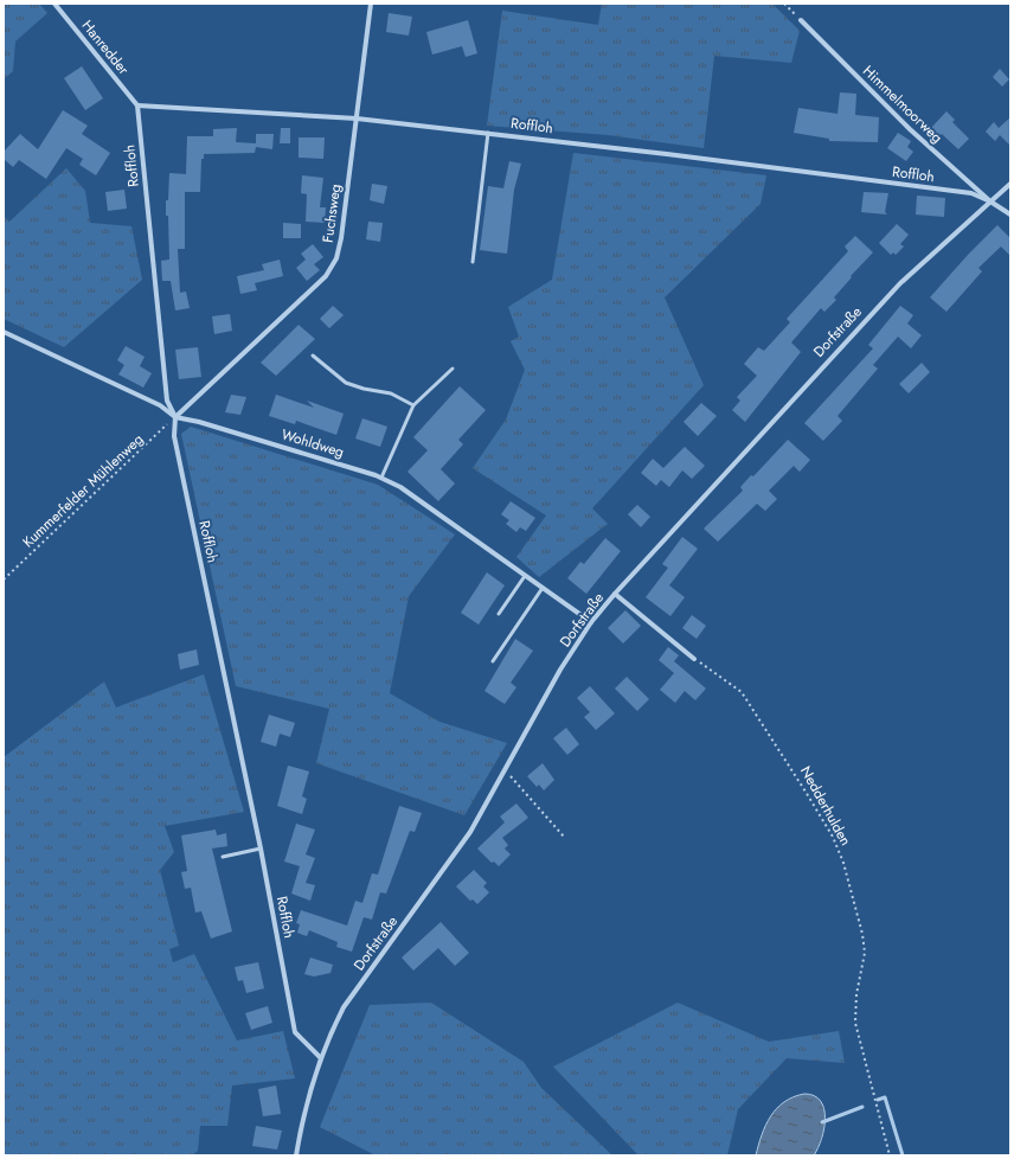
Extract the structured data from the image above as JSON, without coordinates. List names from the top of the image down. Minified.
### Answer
{"streets":{"street":["Hanredder","Himmelmoorweg","Roffloh","Fuchsweg","Dorfstraße","Wohldweg"],"path":["Kummerfelder Mühlenweg","Nedderhulden"]},"crossings":[["Hanredder","Roffloh"],["Himmelmoorweg","Roffloh"],["Himmelmoorweg","Dorfstraße"],["Roffloh","Fuchsweg"],["Roffloh","Dorfstraße"],["Roffloh","Wohldweg"],["Roffloh","Kummerfelder Mühlenweg"],["Fuchsweg","Wohldweg"],["Fuchsweg","Kummerfelder Mühlenweg"],["Dorfstraße","Wohldweg"],["Wohldweg","Kummerfelder Mühlenweg"]]}
